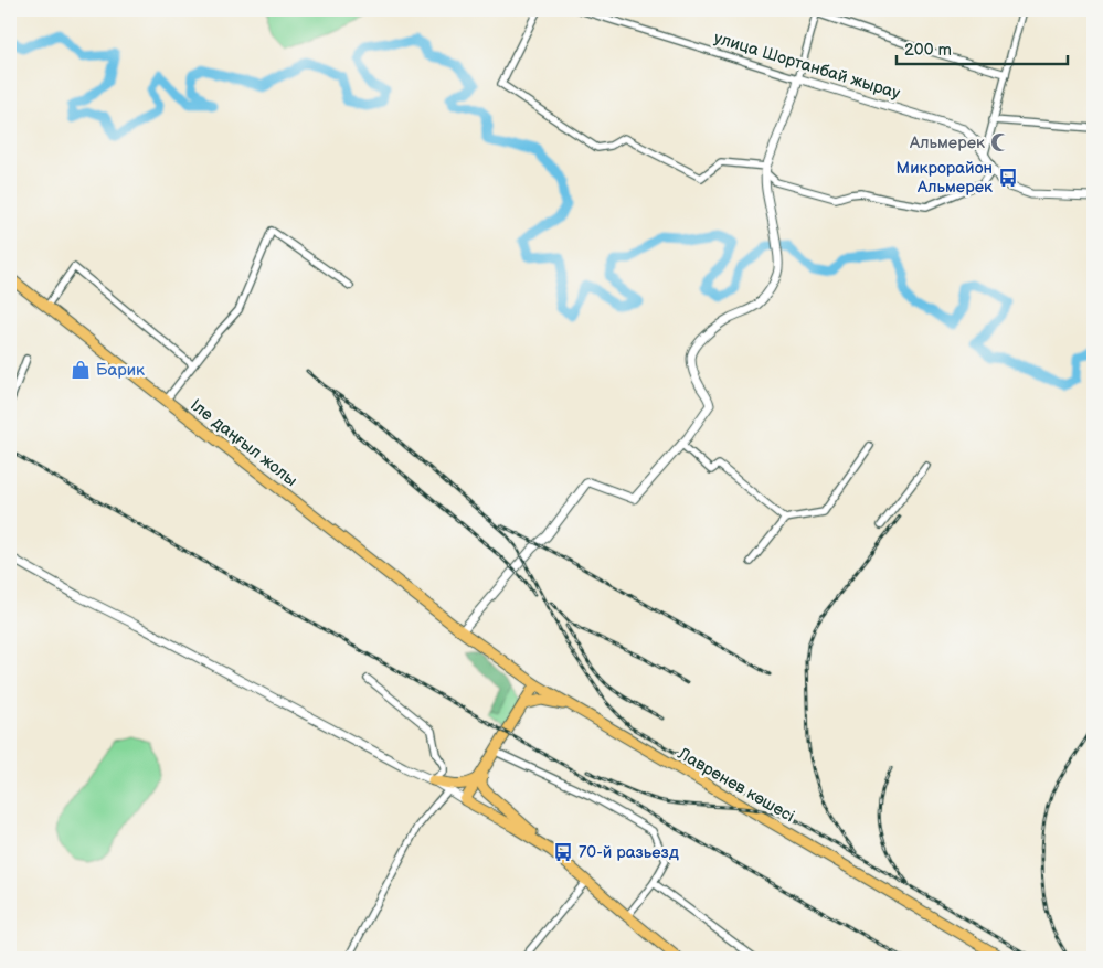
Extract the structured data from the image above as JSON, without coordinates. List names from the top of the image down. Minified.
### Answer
{"streets":{"main road":["Іле даңғыл жолы","Лавренев көшесі"],"street":["улица Шортанбай жырау"]},"crossings":[["Іле даңғыл жолы","Лавренев көшесі"]],"places":{"mosque":["Альмерек"],"bus stop":["Микрорайон Альмерек","70-й разьезд"],"shop":["Барик"]},"scale_bar":"200 m"}
